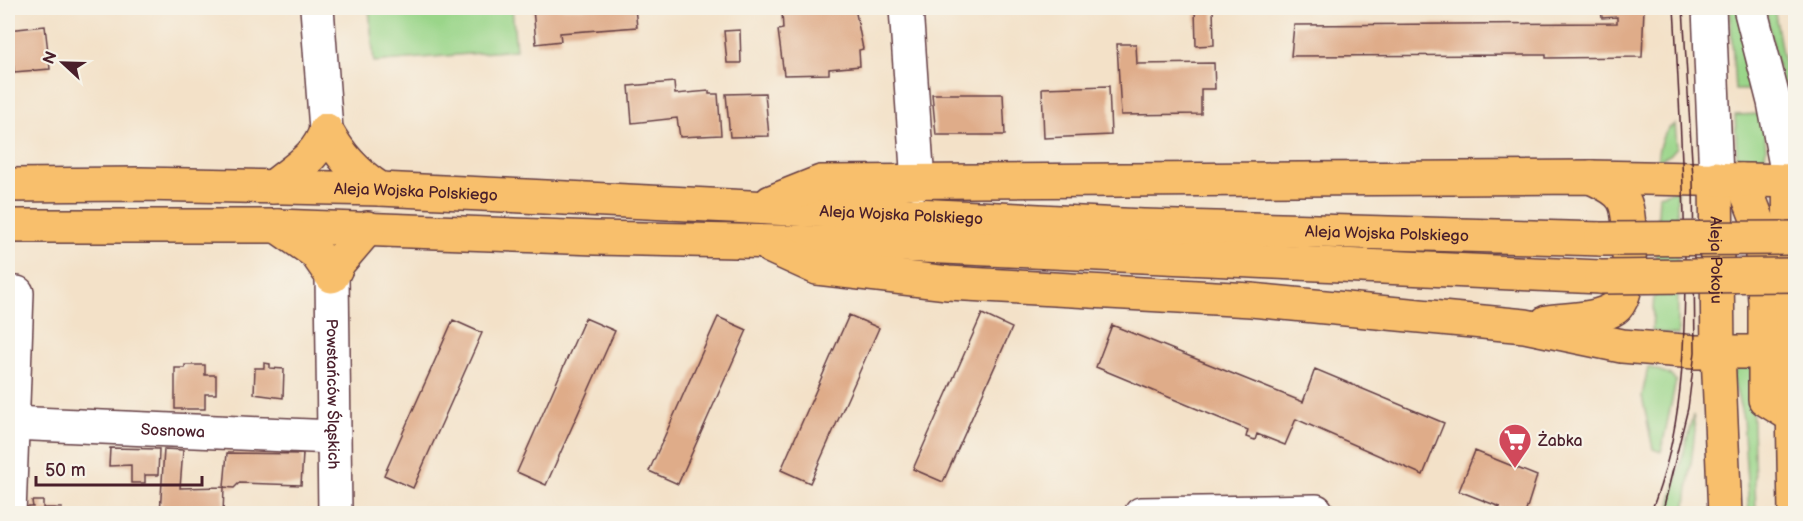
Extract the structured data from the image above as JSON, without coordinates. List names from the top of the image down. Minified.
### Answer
{"streets":{"main road":["Aleja Wojska Polskiego","Aleja Pokoju"],"street":["Powstańców Śląskich","Sosnowa"]},"crossings":[["Aleja Wojska Polskiego","Aleja Pokoju"],["Powstańców Śląskich","Sosnowa"]],"places":{"supermarket":["Żabka"]},"scale_bar":"50 m","north":"left"}
